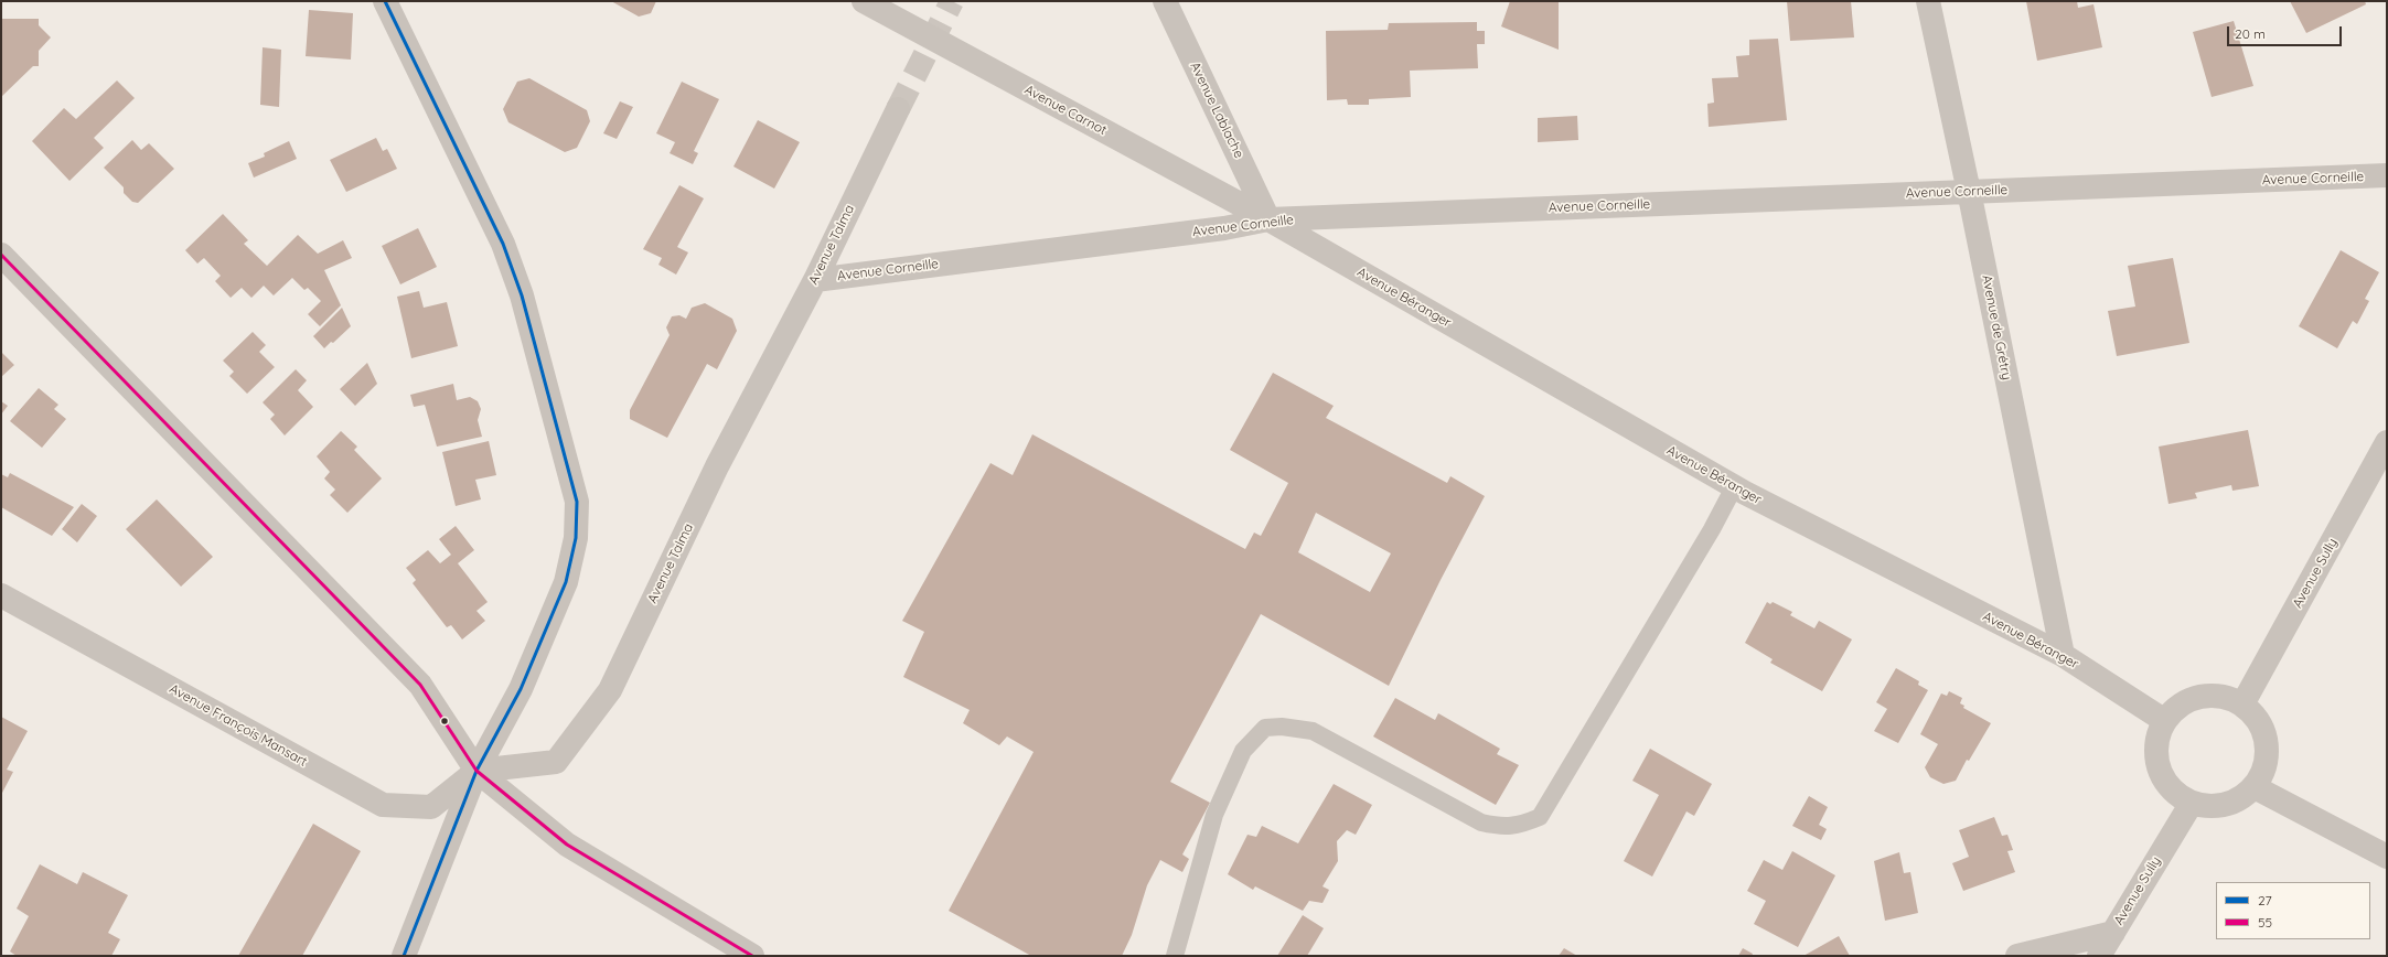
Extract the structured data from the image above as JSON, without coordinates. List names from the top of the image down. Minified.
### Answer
{"streets":{"street":["Avenue Carnot","Avenue Lablache","Avenue Corneille","Avenue Talma","Avenue Béranger","Avenue de Grétry","Avenue Sully","Avenue François Mansart"]},"crossings":[["Avenue Carnot","Avenue Lablache"],["Avenue Carnot","Avenue Corneille"],["Avenue Carnot","Avenue Béranger"],["Avenue Lablache","Avenue Corneille"],["Avenue Lablache","Avenue Béranger"],["Avenue Corneille","Avenue Talma"],["Avenue Corneille","Avenue Béranger"],["Avenue Corneille","Avenue de Grétry"],["Avenue Talma","Avenue François Mansart"],["Avenue Béranger","Avenue de Grétry"],["Avenue Béranger","Avenue Sully"]],"lines":["transit line 27","transit line 55"],"legend":["27","55"],"scale_bar":"20 m"}
